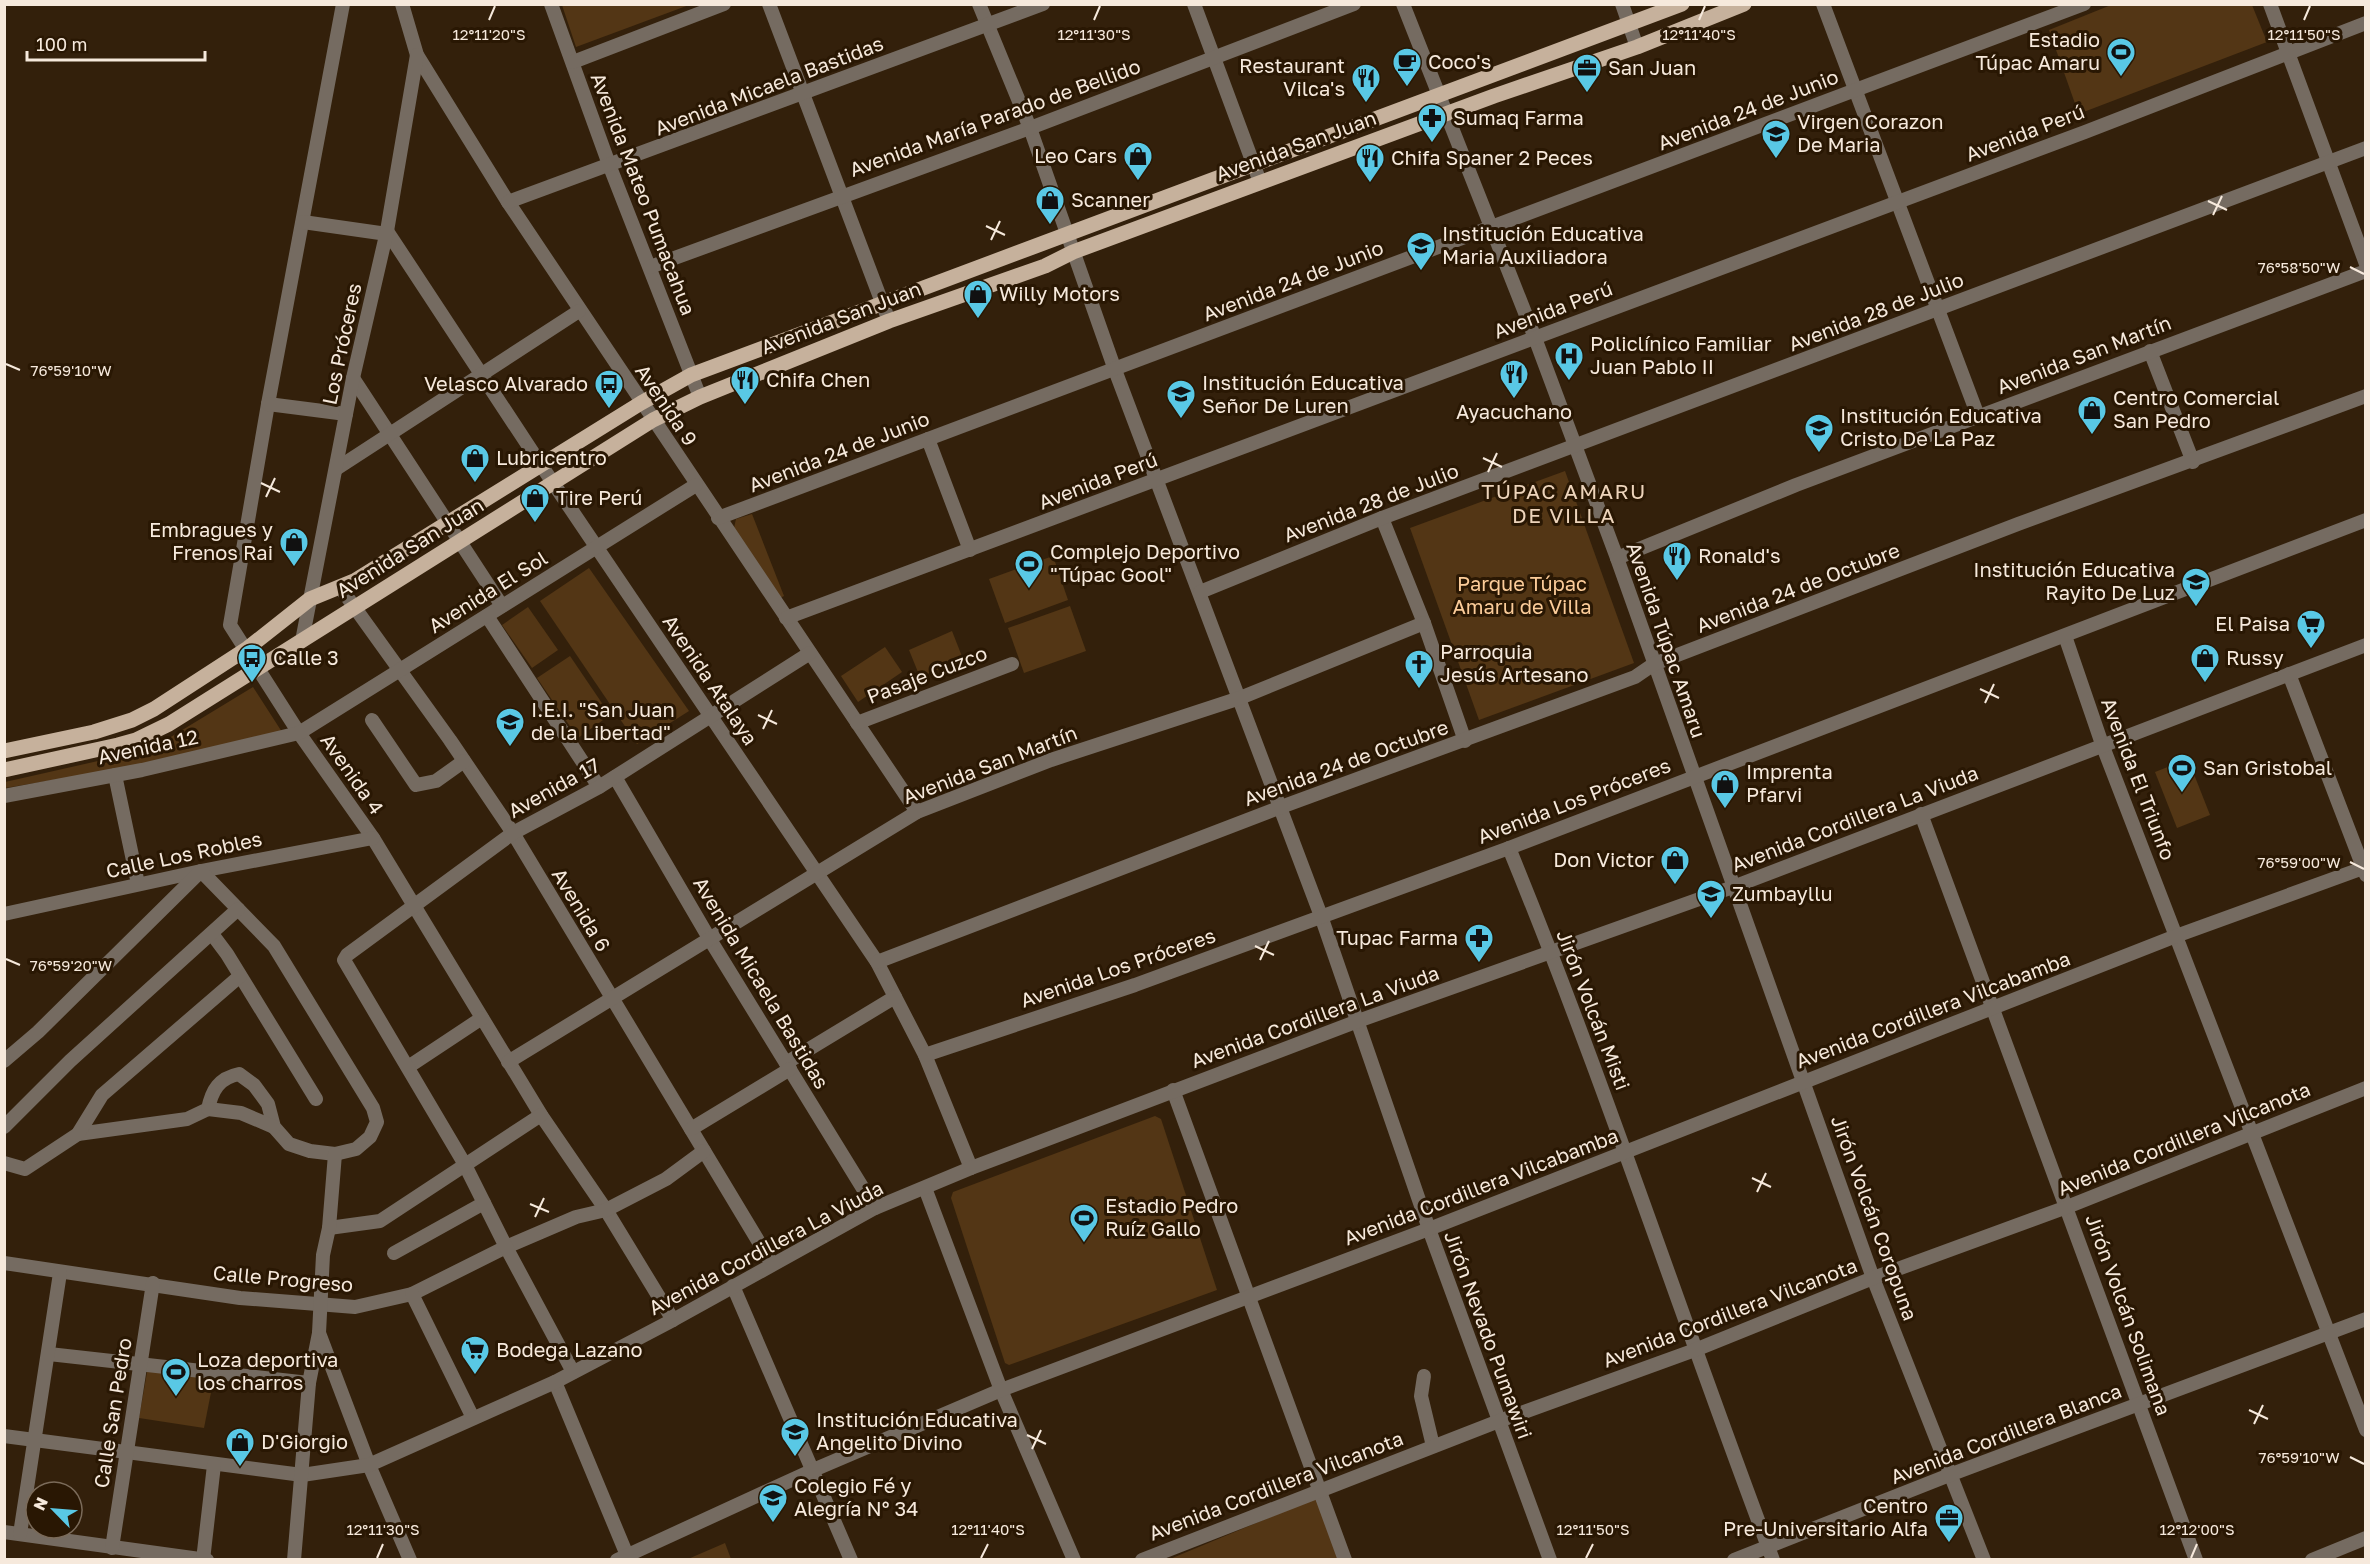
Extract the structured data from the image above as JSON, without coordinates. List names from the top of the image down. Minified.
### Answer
{"streets":{"main road":["Avenida San Juan"],"street":["Avenida Micaela Bastidas","Avenida 24 de Junio","Avenida María Parado de Bellido","Avenida Perú","Avenida Mateo Pumacahua","Avenida 28 de Julio","Los Próceres","Avenida San Martín","Avenida 9","Avenida 24 de Octubre","Avenida El Sol","Avenida Túpac Amaru","Pasaje Cuzco","Avenida Atalaya","Avenida 12","Avenida 4","Avenida El Triunfo","Avenida 17","Avenida Los Próceres","Avenida Cordillera La Viuda","Calle Los Robles","Avenida 6","Jirón Volcán Misti","Avenida Cordillera Vilcabamba","Avenida Cordillera Vilcanota","Jirón Volcán Coropuna","Calle Progreso","Jirón Volcán Solimana","Jirón Nevado Pumawiri","Calle San Pedro","Avenida Cordillera Blanca"]},"crossings":[["Avenida Micaela Bastidas","Avenida Mateo Pumacahua"],["Avenida Micaela Bastidas","Avenida San Martín"],["Avenida Micaela Bastidas","Avenida 9"],["Avenida Micaela Bastidas","Avenida 17"],["Avenida Micaela Bastidas","Avenida Cordillera La Viuda"],["Avenida Micaela Bastidas","Jirón Nevado Pumawiri"],["Avenida 24 de Junio","Avenida 9"],["Avenida 24 de Junio","Avenida Túpac Amaru"],["Avenida 24 de Junio","Jirón Nevado Pumawiri"],["Avenida María Parado de Bellido","Avenida Mateo Pumacahua"],["Avenida María Parado de Bellido","Jirón Nevado Pumawiri"],["Avenida Perú","Avenida 9"],["Avenida Perú","Avenida Túpac Amaru"],["Avenida Perú","Jirón Nevado Pumawiri"],["Avenida San Juan","Avenida Mateo Pumacahua"],["Avenida San Juan","Los Próceres"],["Avenida San Juan","Avenida 9"],["Avenida San Juan","Avenida Túpac Amaru"],["Avenida San Juan","Avenida Atalaya"],["Avenida San Juan","Avenida 4"],["Avenida San Juan","Avenida 6"],["Avenida San Juan","Jirón Nevado Pumawiri"],["Avenida 28 de Julio","Avenida Túpac Amaru"],["Avenida 28 de Julio","Jirón Nevado Pumawiri"],["Los Próceres","Avenida 9"],["Los Próceres","Avenida Atalaya"],["Avenida San Martín","Avenida 9"],["Avenida San Martín","Avenida Túpac Amaru"],["Avenida San Martín","Avenida Atalaya"],["Avenida San Martín","Avenida 4"],["Avenida San Martín","Avenida 6"],["Avenida San Martín","Jirón Nevado Pumawiri"],["Avenida 9","Avenida El Sol"],["Avenida 9","Pasaje Cuzco"],["Avenida 9","Avenida 17"],["Avenida 24 de Octubre","Avenida Túpac Amaru"],["Avenida 24 de Octubre","Avenida Atalaya"],["Avenida 24 de Octubre","Jirón Nevado Pumawiri"],["Avenida El Sol","Avenida Atalaya"],["Avenida El Sol","Avenida 12"],["Avenida El Sol","Avenida 4"],["Avenida El Sol","Avenida 6"],["Avenida Túpac Amaru","Avenida Los Próceres"],["Avenida Túpac Amaru","Avenida Cordillera La Viuda"],["Avenida Túpac Amaru","Jirón Volcán Coropuna"],["Avenida Atalaya","Avenida 17"],["Avenida Atalaya","Avenida Los Próceres"],["Avenida Atalaya","Avenida Cordillera La Viuda"],["Avenida 12","Avenida 4"],["Avenida 4","Avenida 17"],["Avenida 4","Avenida Cordillera La Viuda"],["Avenida 4","Calle Los Robles"],["Avenida 4","Calle Progreso"],["Avenida El Triunfo","Avenida Los Próceres"],["Avenida El Triunfo","Avenida Cordillera La Viuda"],["Avenida El Triunfo","Avenida Cordillera Vilcabamba"],["Avenida El Triunfo","Avenida Cordillera Vilcanota"],["Avenida El Triunfo","Avenida Cordillera Blanca"],["Avenida 17","Avenida 6"],["Avenida Los Próceres","Jirón Volcán Misti"],["Avenida Los Próceres","Jirón Nevado Pumawiri"],["Avenida Cordillera La Viuda","Avenida 6"],["Avenida Cordillera La Viuda","Jirón Volcán Misti"],["Avenida Cordillera La Viuda","Jirón Volcán Coropuna"],["Avenida Cordillera La Viuda","Jirón Volcán Solimana"],["Avenida Cordillera La Viuda","Jirón Nevado Pumawiri"],["Avenida Cordillera La Viuda","Calle San Pedro"],["Avenida 6","Calle Progreso"],["Jirón Volcán Misti","Avenida Cordillera Vilcabamba"],["Jirón Volcán Misti","Avenida Cordillera Vilcanota"],["Jirón Volcán Misti","Avenida Cordillera Blanca"],["Avenida Cordillera Vilcabamba","Jirón Volcán Coropuna"],["Avenida Cordillera Vilcabamba","Jirón Volcán Solimana"],["Avenida Cordillera Vilcabamba","Jirón Nevado Pumawiri"],["Avenida Cordillera Vilcanota","Jirón Volcán Coropuna"],["Avenida Cordillera Vilcanota","Jirón Volcán Solimana"],["Avenida Cordillera Vilcanota","Jirón Nevado Pumawiri"],["Jirón Volcán Coropuna","Avenida Cordillera Blanca"],["Calle Progreso","Calle San Pedro"],["Jirón Volcán Solimana","Avenida Cordillera Blanca"]],"districts":["TÚPAC AMARU DE VILLA"],"parks":["Parque Túpac Amaru de Villa"],"places":{"sports":["Estadio Túpac Amaru","Complejo Deportivo \"Túpac Gool\"","San Gristobal","Estadio Pedro Ruíz Gallo","Loza deportiva los charros"],"cafe":["Coco's"],"office":["San Juan","Centro Pre-Universitario Alfa"],"restaurant":["Restaurant Vilca's","Chifa Spaner 2 Peces","Ayacuchano","Chifa Chen","Ronald's"],"pharmacy":["Sumaq Farma","Tupac Farma"],"school or university":["Virgen Corazon De Maria","Institución Educativa Maria Auxiliadora","Institución Educativa Señor De Luren","Institución Educativa Cristo De La Paz","Institución Educativa Rayito De Luz","I.E.I. \"San Juan de la Libertad\"","Zumbayllu","Institución Educativa Angelito Divino","Colegio Fé y Alegría N° 34"],"shop":["Leo Cars","Scanner","Willy Motors","Centro Comercial San Pedro","Lubricentro","Tire Perú","Embragues y Frenos Rai","Russy","Imprenta Pfarvi","Don Victor","D'Giorgio"],"hospital":["Policlínico Familiar Juan Pablo II"],"bus stop":["Velasco Alvarado","Calle 3"],"supermarket":["El Paisa","Bodega Lazano"],"church":["Parroquia Jesús Artesano"]},"scale_bar":"100 m","north":"top left","coordinates":["12°11'20\"S","12°11'30\"S","12°11'40\"S","12°11'50\"S","76°58'50\"W","76°59'10\"W","76°59'00\"W","76°59'20\"W","12°12'00\"S"]}
